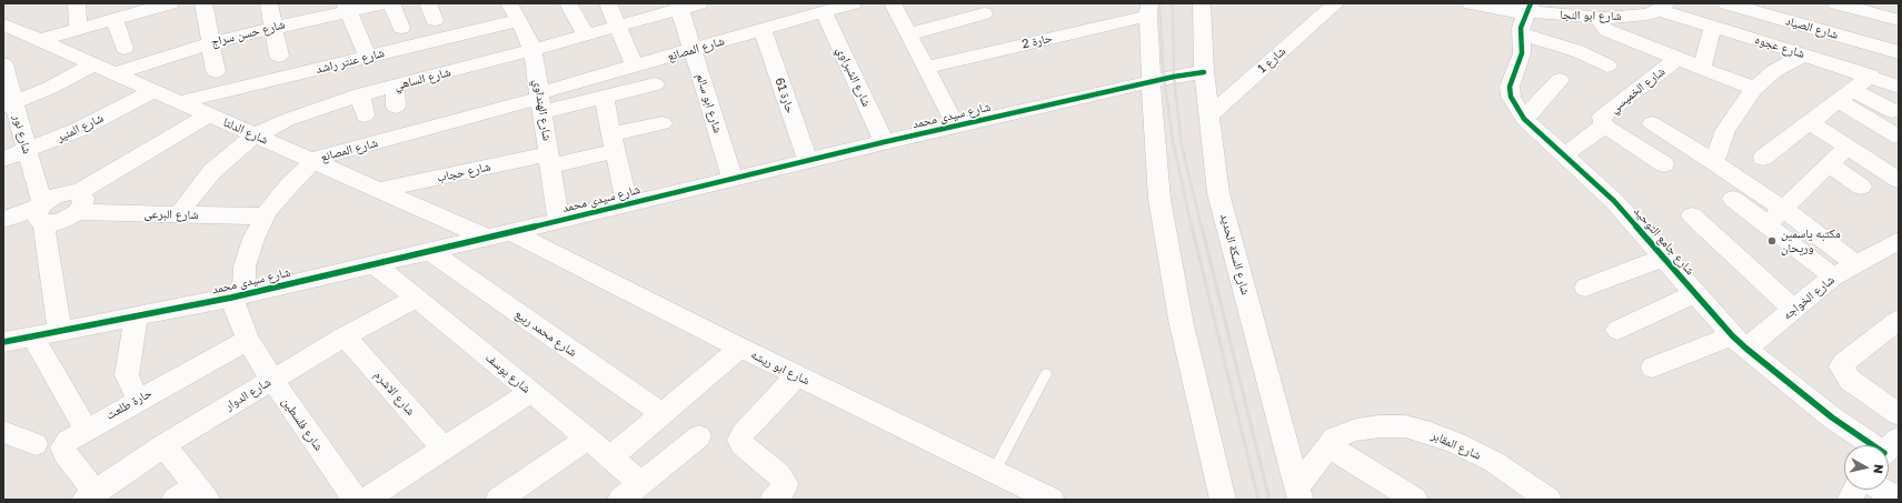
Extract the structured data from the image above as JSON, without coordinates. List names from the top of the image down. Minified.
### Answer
{"streets":{"street":["شارع ابو النجا","شارع الصياد","شارع حسن سراج","حارة 2","شارع عجوه","شارع المصانع","شارع 1","شارع عنتر راشد","شارع الشبراوي","شارع الساهي","شارع الخميسي","حارة 61","شارع ابو سالم","شارع الهنداوي","شارع سيدى محمد","شارع المنير","شارع الدلتا","شارع نور","شارع حجاب","شارع البرعى","شارع جامع التوحيد","شارع السكة الحديد","شارع الخواجه","شارع محمد ربيع","شارع ابو ريشه","شارع يوسف","شارع الاشرم","شارع الدوار","حارة طلعت","شارع فلسطين","شارع المقابر"]},"crossings":[["شارع ابو النجا","شارع عجوه"],["شارع ابو النجا","شارع جامع التوحيد"],["شارع حسن سراج","شارع الدلتا"],["شارع المصانع","شارع الشبراوي"],["شارع المصانع","حارة 61"],["شارع المصانع","شارع ابو سالم"],["شارع المصانع","شارع الهنداوي"],["شارع المصانع","شارع الدلتا"],["شارع المصانع","شارع فلسطين"],["شارع 1","شارع السكة الحديد"],["شارع عنتر راشد","شارع الساهي"],["شارع عنتر راشد","شارع الهنداوي"],["شارع عنتر راشد","شارع الدلتا"],["شارع الشبراوي","شارع سيدى محمد"],["شارع الساهي","شارع ابو سالم"],["شارع الساهي","شارع الهنداوي"],["شارع الساهي","شارع الدلتا"],["شارع الساهي","شارع البرعى"],["شارع الخميسي","شارع جامع التوحيد"],["حارة 61","شارع سيدى محمد"],["شارع ابو سالم","شارع سيدى محمد"],["شارع الهنداوي","شارع سيدى محمد"],["شارع الهنداوي","شارع حجاب"],["شارع سيدى محمد","شارع الدلتا"],["شارع سيدى محمد","شارع نور"],["شارع سيدى محمد","شارع السكة الحديد"],["شارع سيدى محمد","شارع محمد ربيع"],["شارع سيدى محمد","شارع ابو ريشه"],["شارع سيدى محمد","شارع يوسف"],["شارع سيدى محمد","شارع فلسطين"],["شارع المنير","شارع الدلتا"],["شارع المنير","شارع نور"],["شارع الدلتا","شارع حجاب"],["شارع الدلتا","شارع فلسطين"],["شارع نور","شارع البرعى"],["شارع البرعى","شارع فلسطين"],["شارع جامع التوحيد","شارع الخواجه"],["شارع السكة الحديد","شارع المقابر"],["شارع يوسف","شارع الدوار"],["شارع الاشرم","شارع الدوار"],["شارع الدوار","حارة طلعت"],["شارع الدوار","شارع فلسطين"],["حارة طلعت","شارع فلسطين"]],"places":["مكتبه ياسمين وريحان"],"north":"right"}
